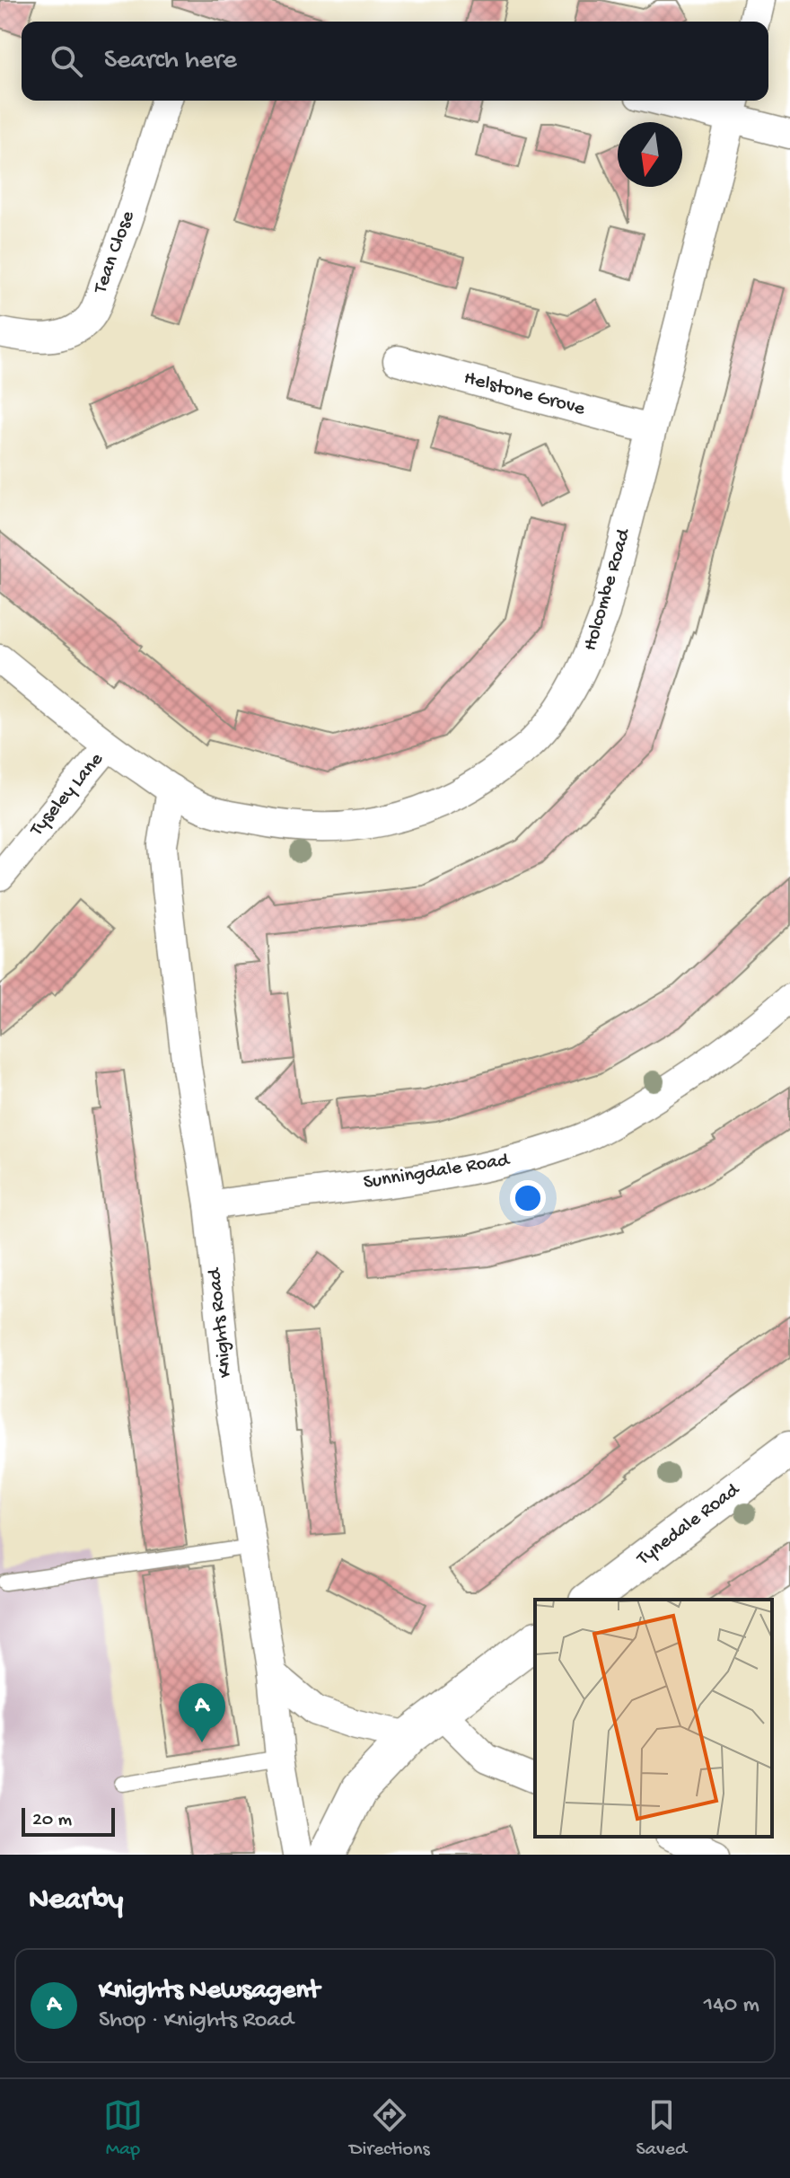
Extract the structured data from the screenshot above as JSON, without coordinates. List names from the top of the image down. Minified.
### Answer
{"streets":{"street":["Tean Close","Helstone Grove","Holcombe Road","Tyseley Lane","Sunningdale Road","Knights Road","Tynedale Road"]},"crossings":[["Helstone Grove","Holcombe Road"],["Holcombe Road","Tyseley Lane"],["Holcombe Road","Knights Road"],["Sunningdale Road","Knights Road"]],"scale_bar":"20 m","north":"bottom","page":{"search":"Search here","pins":"A","scale":"20 m","heading":"Nearby","list":[{"mark":"A","name":"Knights Newsagent","note":"Shop · Knights Road","value":"140 m"}],"nav":["Map","Directions","Saved"]}}
